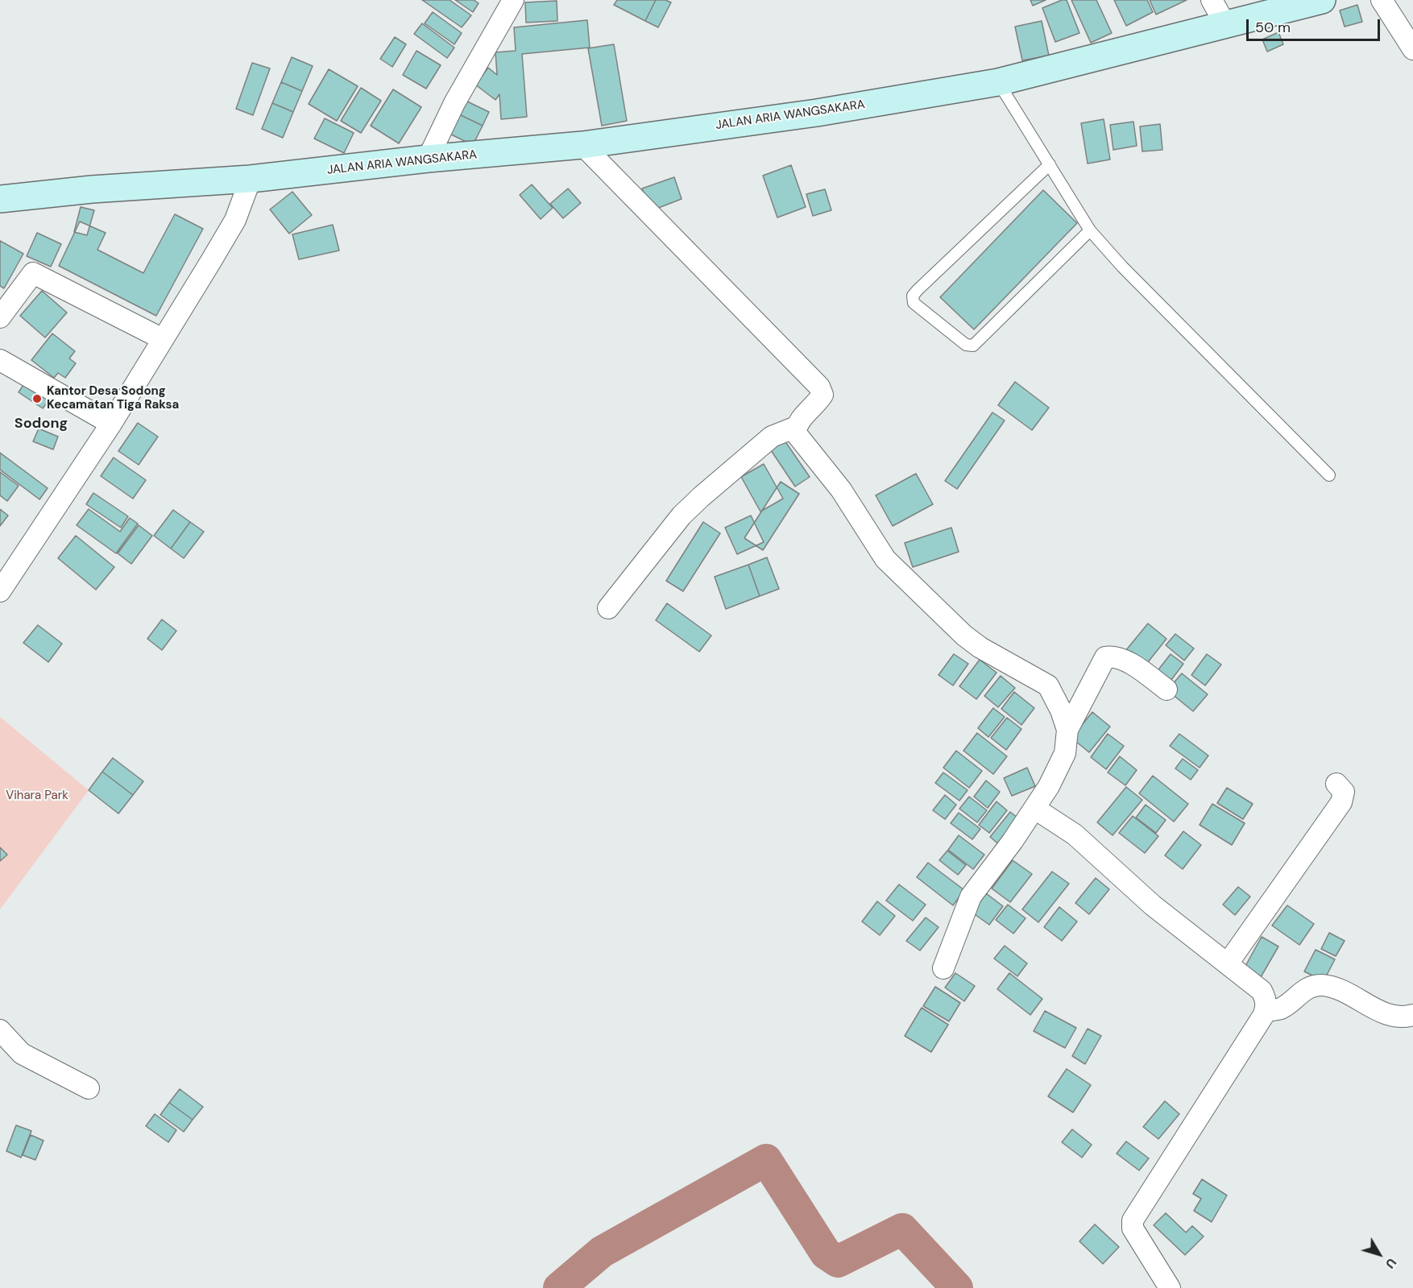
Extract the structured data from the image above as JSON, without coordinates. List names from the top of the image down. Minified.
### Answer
{"streets":{"street":["JALAN ARIA WANGSAKARA"]},"districts":["Sodong"],"parks":["Vihara Park"],"places":["Kantor Desa Sodong Kecamatan Tiga Raksa"],"scale_bar":"50 m","north":"bottom right"}
